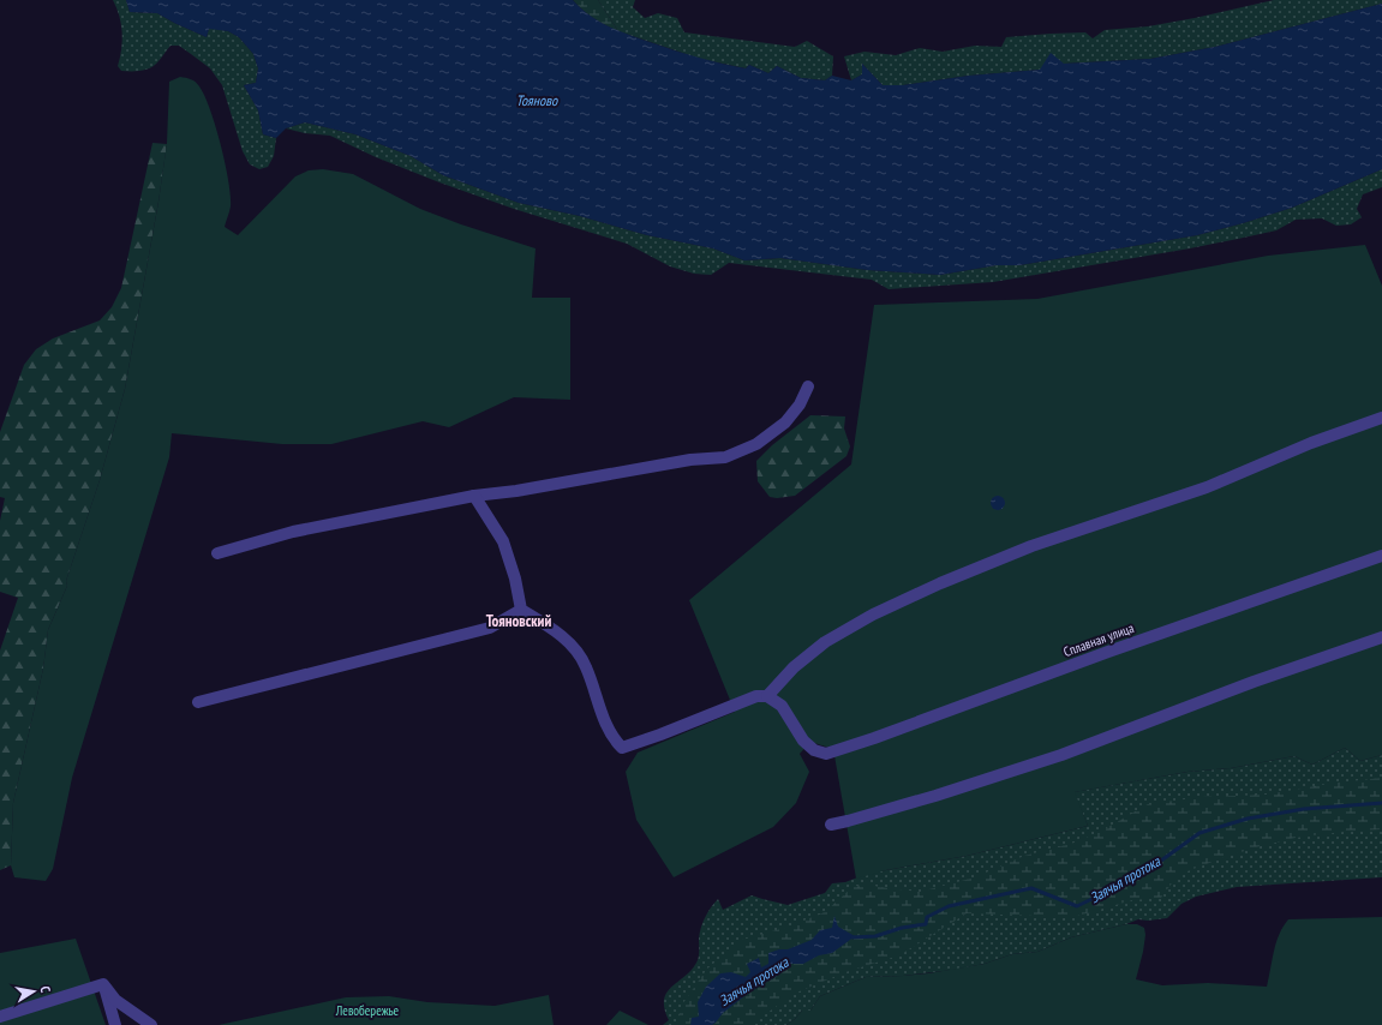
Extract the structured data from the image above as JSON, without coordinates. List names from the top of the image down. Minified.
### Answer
{"streets":{"street":["Сплавная улица"]},"districts":["Тояновский"],"water":["Тояново","Заячья протока"],"parks":["Левобережье"],"north":"right"}
